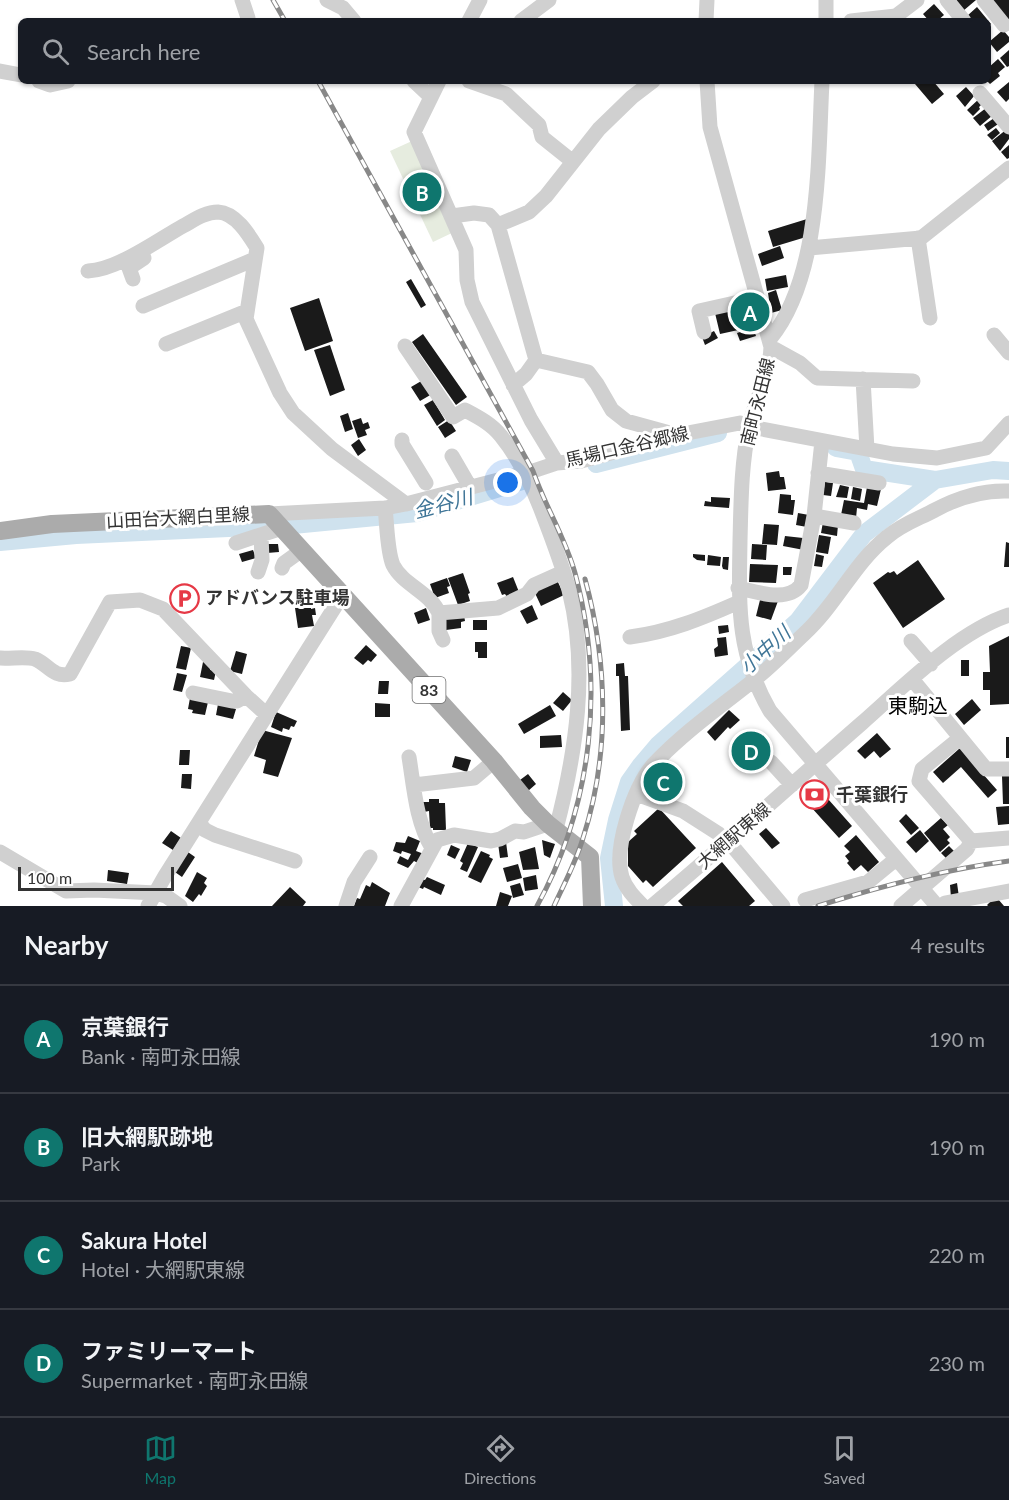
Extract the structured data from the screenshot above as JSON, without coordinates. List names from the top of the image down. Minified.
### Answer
{"streets":{"main road":["山田台大網白里線","83"],"street":["南町永田線","馬場口金谷郷線","大網駅東線"]},"crossings":[["南町永田線","馬場口金谷郷線"],["南町永田線","大網駅東線"],["馬場口金谷郷線","山田台大網白里線"]],"districts":["東駒込"],"water":["金谷川","小中川"],"places":{"parking":["アドバンス駐車場"],"bank":["千葉銀行"]},"scale_bar":"100 m","page":{"search":"Search here","pins":["B","A","D","C"],"scale":"100 m","heading":["Nearby","4 results"],"list":[{"mark":"A","name":"京葉銀行","note":"Bank · 南町永田線","value":"190 m"},{"mark":"B","name":"旧大網駅跡地","note":"Park","value":"190 m"},{"mark":"C","name":"Sakura Hotel","note":"Hotel · 大網駅東線","value":"220 m"},{"mark":"D","name":"ファミリーマート","note":"Supermarket · 南町永田線","value":"230 m"}],"nav":["Map","Directions","Saved"]}}
